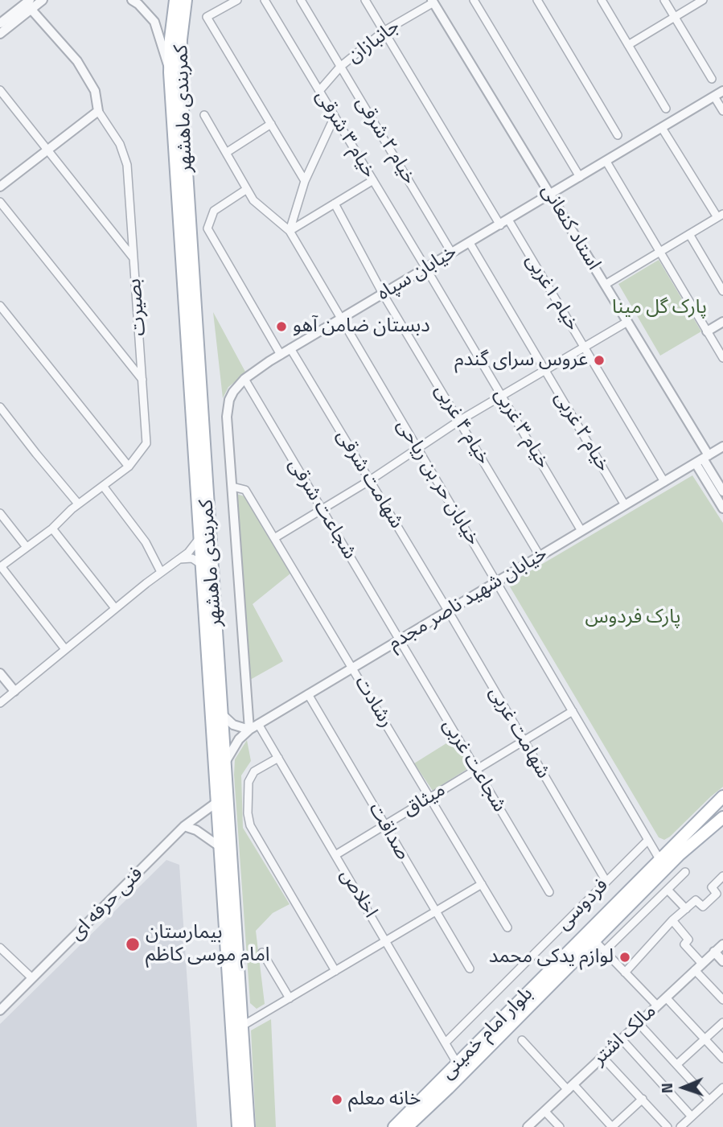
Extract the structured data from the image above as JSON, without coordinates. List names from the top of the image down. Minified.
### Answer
{"streets":{"main road":["کمربندی ماهشهر","بلوار امام خمینی"],"street":["جانبازان","خیام ۳ شرقی","خیام ۲ شرقی","استاد کنعانی","خیابان سپاه","خیام ۱غربی","بصیرت","خیام ۴ غربی","خیام ۳ غربی","خیام ۲ غربی","شهامت شرقی","خیابان حر بن ریاحی","شجاعت شرقی","خیابان شهید ناصر مجدم","رشادت","شهامت غربی","شجاعت غربی","میثاق","صداقت","اخلاص","فنی حرفه ای","فردوسی","مالک اشتر"]},"crossings":[["جانبازان","خیام ۳ شرقی"],["جانبازان","خیام ۲ شرقی"],["جانبازان","استاد کنعانی"],["کمربندی ماهشهر","خیابان شهید ناصر مجدم"],["کمربندی ماهشهر","فنی حرفه ای"],["خیام ۳ شرقی","خیابان سپاه"],["خیام ۳ شرقی","خیام ۳ غربی"],["خیام ۲ شرقی","خیابان سپاه"],["استاد کنعانی","خیابان سپاه"],["استاد کنعانی","خیابان شهید ناصر مجدم"],["خیابان سپاه","خیام ۱غربی"],["خیابان سپاه","خیام ۴ غربی"],["خیابان سپاه","خیام ۳ غربی"],["خیابان سپاه","خیام ۲ غربی"],["خیابان سپاه","شهامت شرقی"],["خیابان سپاه","خیابان حر بن ریاحی"],["خیابان سپاه","شجاعت شرقی"],["خیابان سپاه","خیابان شهید ناصر مجدم"],["خیابان سپاه","رشادت"],["خیام ۱غربی","خیابان شهید ناصر مجدم"],["خیام ۴ غربی","خیابان شهید ناصر مجدم"],["خیام ۳ غربی","خیابان شهید ناصر مجدم"],["خیام ۲ غربی","خیابان شهید ناصر مجدم"],["شهامت شرقی","خیابان شهید ناصر مجدم"],["شهامت شرقی","شهامت غربی"],["خیابان حر بن ریاحی","خیابان شهید ناصر مجدم"],["خیابان حر بن ریاحی","میثاق"],["خیابان حر بن ریاحی","فردوسی"],["خیابان حر بن ریاحی","بلوار امام خمینی"],["شجاعت شرقی","خیابان شهید ناصر مجدم"],["شجاعت شرقی","شجاعت غربی"],["خیابان شهید ناصر مجدم","رشادت"],["خیابان شهید ناصر مجدم","شهامت غربی"],["خیابان شهید ناصر مجدم","شجاعت غربی"],["خیابان شهید ناصر مجدم","صداقت"],["خیابان شهید ناصر مجدم","اخلاص"],["رشادت","میثاق"],["شهامت غربی","میثاق"],["شهامت غربی","فردوسی"],["شجاعت غربی","میثاق"],["میثاق","صداقت"],["میثاق","اخلاص"],["اخلاص","فردوسی"],["اخلاص","بلوار امام خمینی"]],"parks":["پارک گل مینا","پارک فردوس"],"places":["دبستان ضامن آهو","عروس سرای گندم","بیمارستان امام موسی کاظم","لوازم یدکی محمد","خانه معلم"],"north":"left"}
